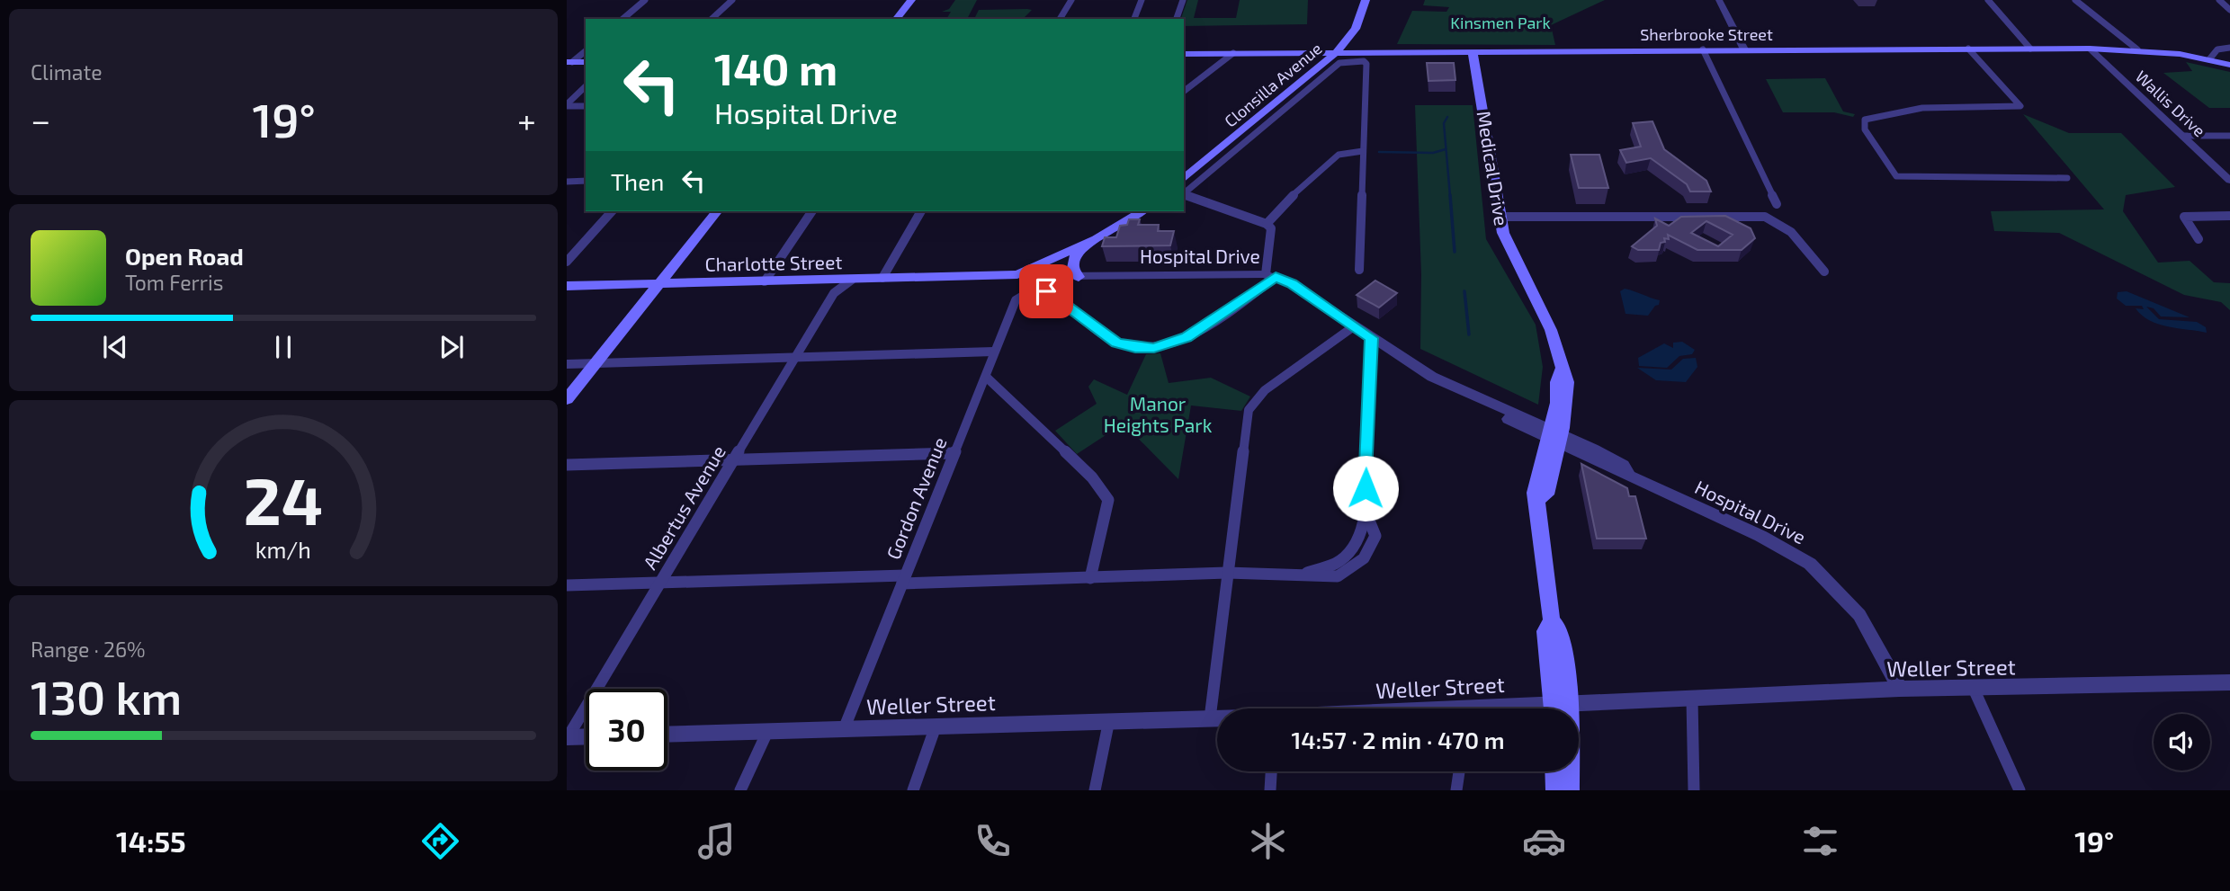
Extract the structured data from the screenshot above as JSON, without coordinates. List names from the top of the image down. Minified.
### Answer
{"streets":{"main road":["Sherbrooke Street","Clonsilla Avenue","Medical Drive","Charlotte Street"],"street":["Wallis Drive","Hospital Drive","Gordon Avenue","Albertus Avenue","Weller Street"]},"crossings":[["Sherbrooke Street","Clonsilla Avenue"],["Sherbrooke Street","Wallis Drive"],["Sherbrooke Street","Medical Drive"],["Medical Drive","Hospital Drive"],["Medical Drive","Weller Street"],["Hospital Drive","Charlotte Street"],["Hospital Drive","Gordon Avenue"],["Hospital Drive","Weller Street"],["Charlotte Street","Albertus Avenue"],["Gordon Avenue","Weller Street"]],"parks":["Kinsmen Park","Manor Heights Park"],"page":{"tile":["Climate",["Range · 26%","130 km"]],"turn":["140 m","Hospital Drive"],"heat":["−","19°","+"],"then":"Then","song":["Open Road","Tom Ferris"],"limit":"30","trip":"14:57 · 2 min · 470 m","tabs":["14:55","19°"],"gauge":["24","km/h"]}}
